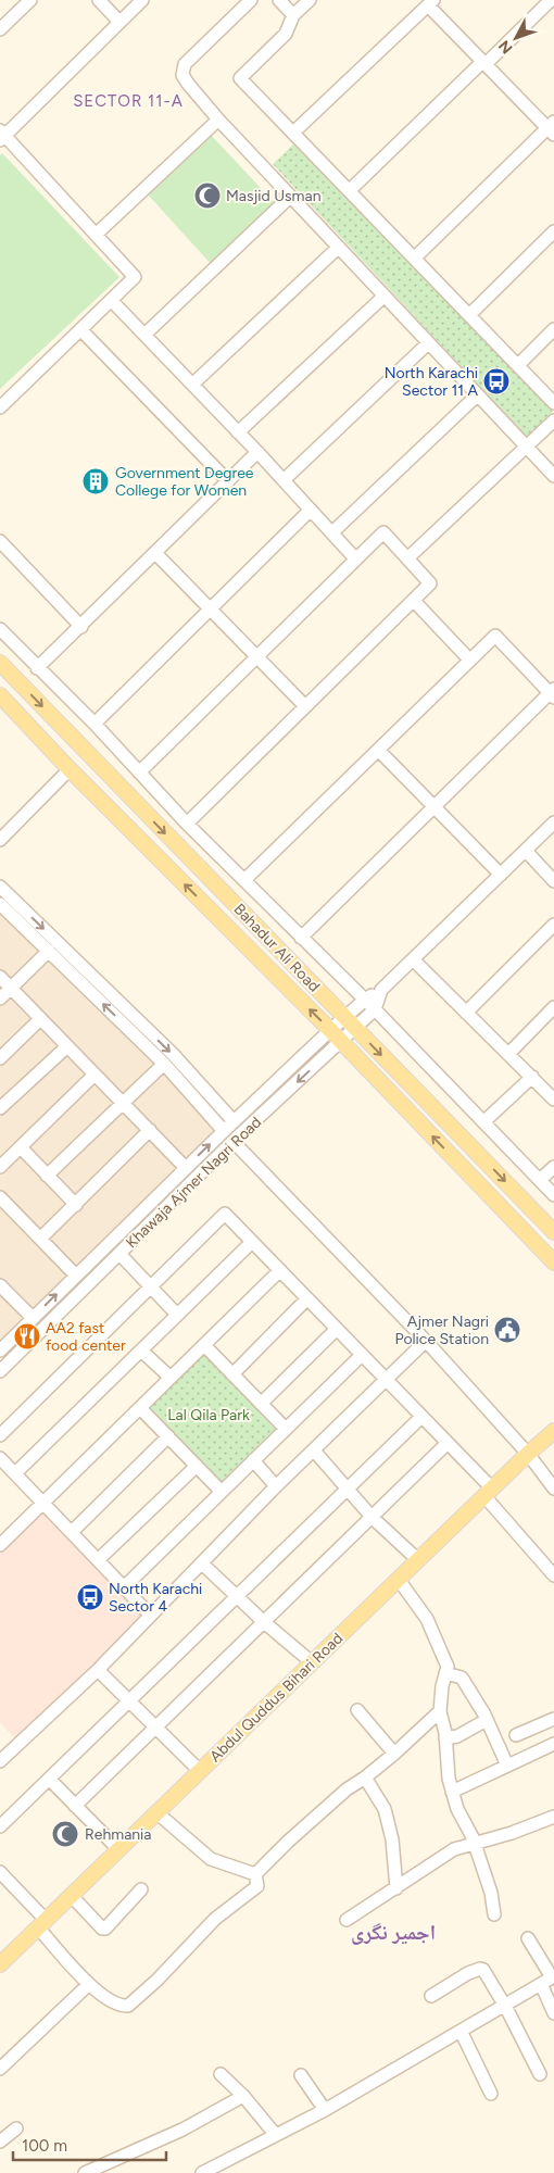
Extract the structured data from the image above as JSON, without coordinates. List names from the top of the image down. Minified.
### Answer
{"streets":{"main road":["Bahadur Ali Road","Abdul Quddus Bihari Road"],"street":["Khawaja Ajmer Nagri Road"]},"crossings":[["Bahadur Ali Road","Khawaja Ajmer Nagri Road"]],"districts":["SECTOR 11-A","اجمیر نگری"],"parks":["Lal Qila Park"],"places":{"mosque":["Masjid Usman","Rehmania"],"bus stop":["North Karachi Sector 11 A","North Karachi Sector 4"],"building":["Government Degree College for Women"],"public building":["Ajmer Nagri Police Station"],"restaurant":["AA2 fast food center"]},"scale_bar":"100 m","north":"bottom left"}
